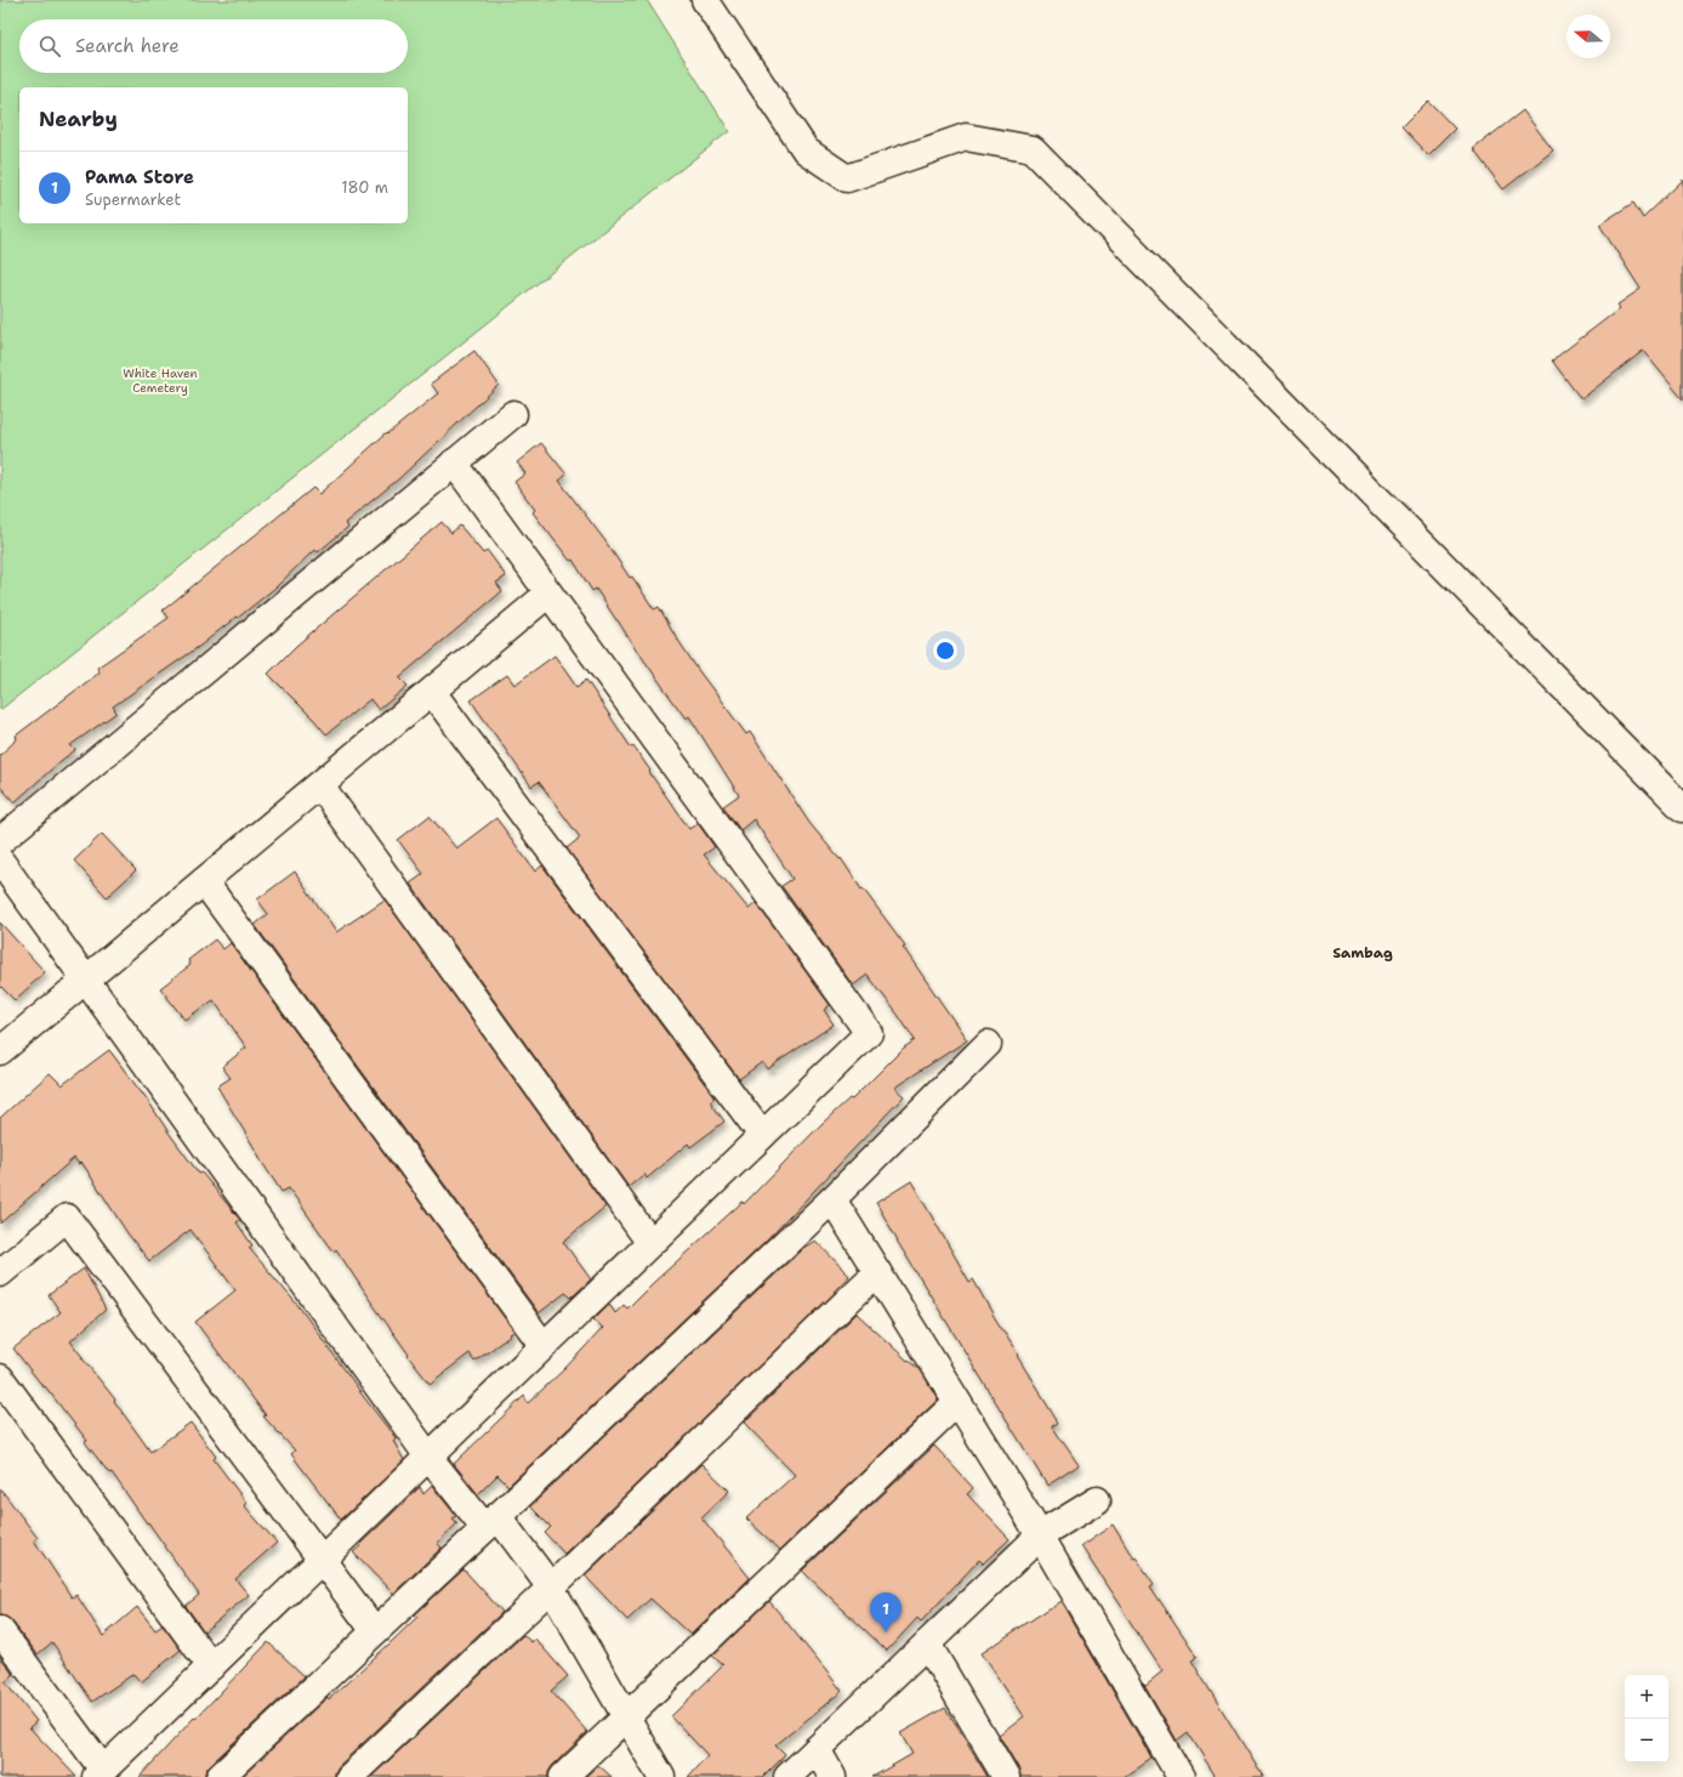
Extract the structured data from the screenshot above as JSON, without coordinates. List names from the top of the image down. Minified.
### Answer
{"districts":["Sambag"],"parks":["White Haven Cemetery"],"north":"left","page":{"search":"Search here","heading":"Nearby","list":[{"mark":"1","name":"Pama Store","note":"Supermarket","value":"180 m"}],"pins":"1","map_buttons":["+","−"]}}
